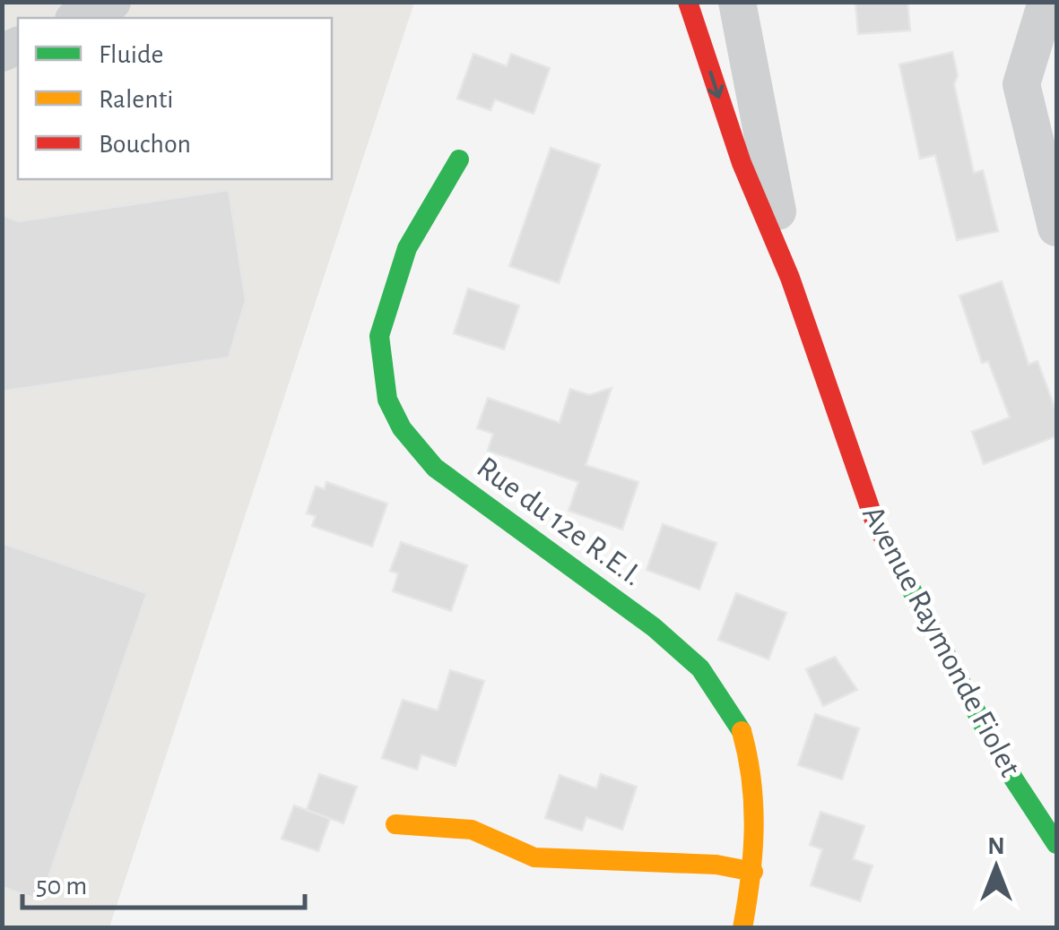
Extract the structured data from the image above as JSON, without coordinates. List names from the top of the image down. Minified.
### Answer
{"streets":{"street":["Rue du 12e R.E.I.","Avenue Raymonde Fiolet"]},"legend":["Fluide","Ralenti","Bouchon"],"scale_bar":"50 m","north":"top"}
